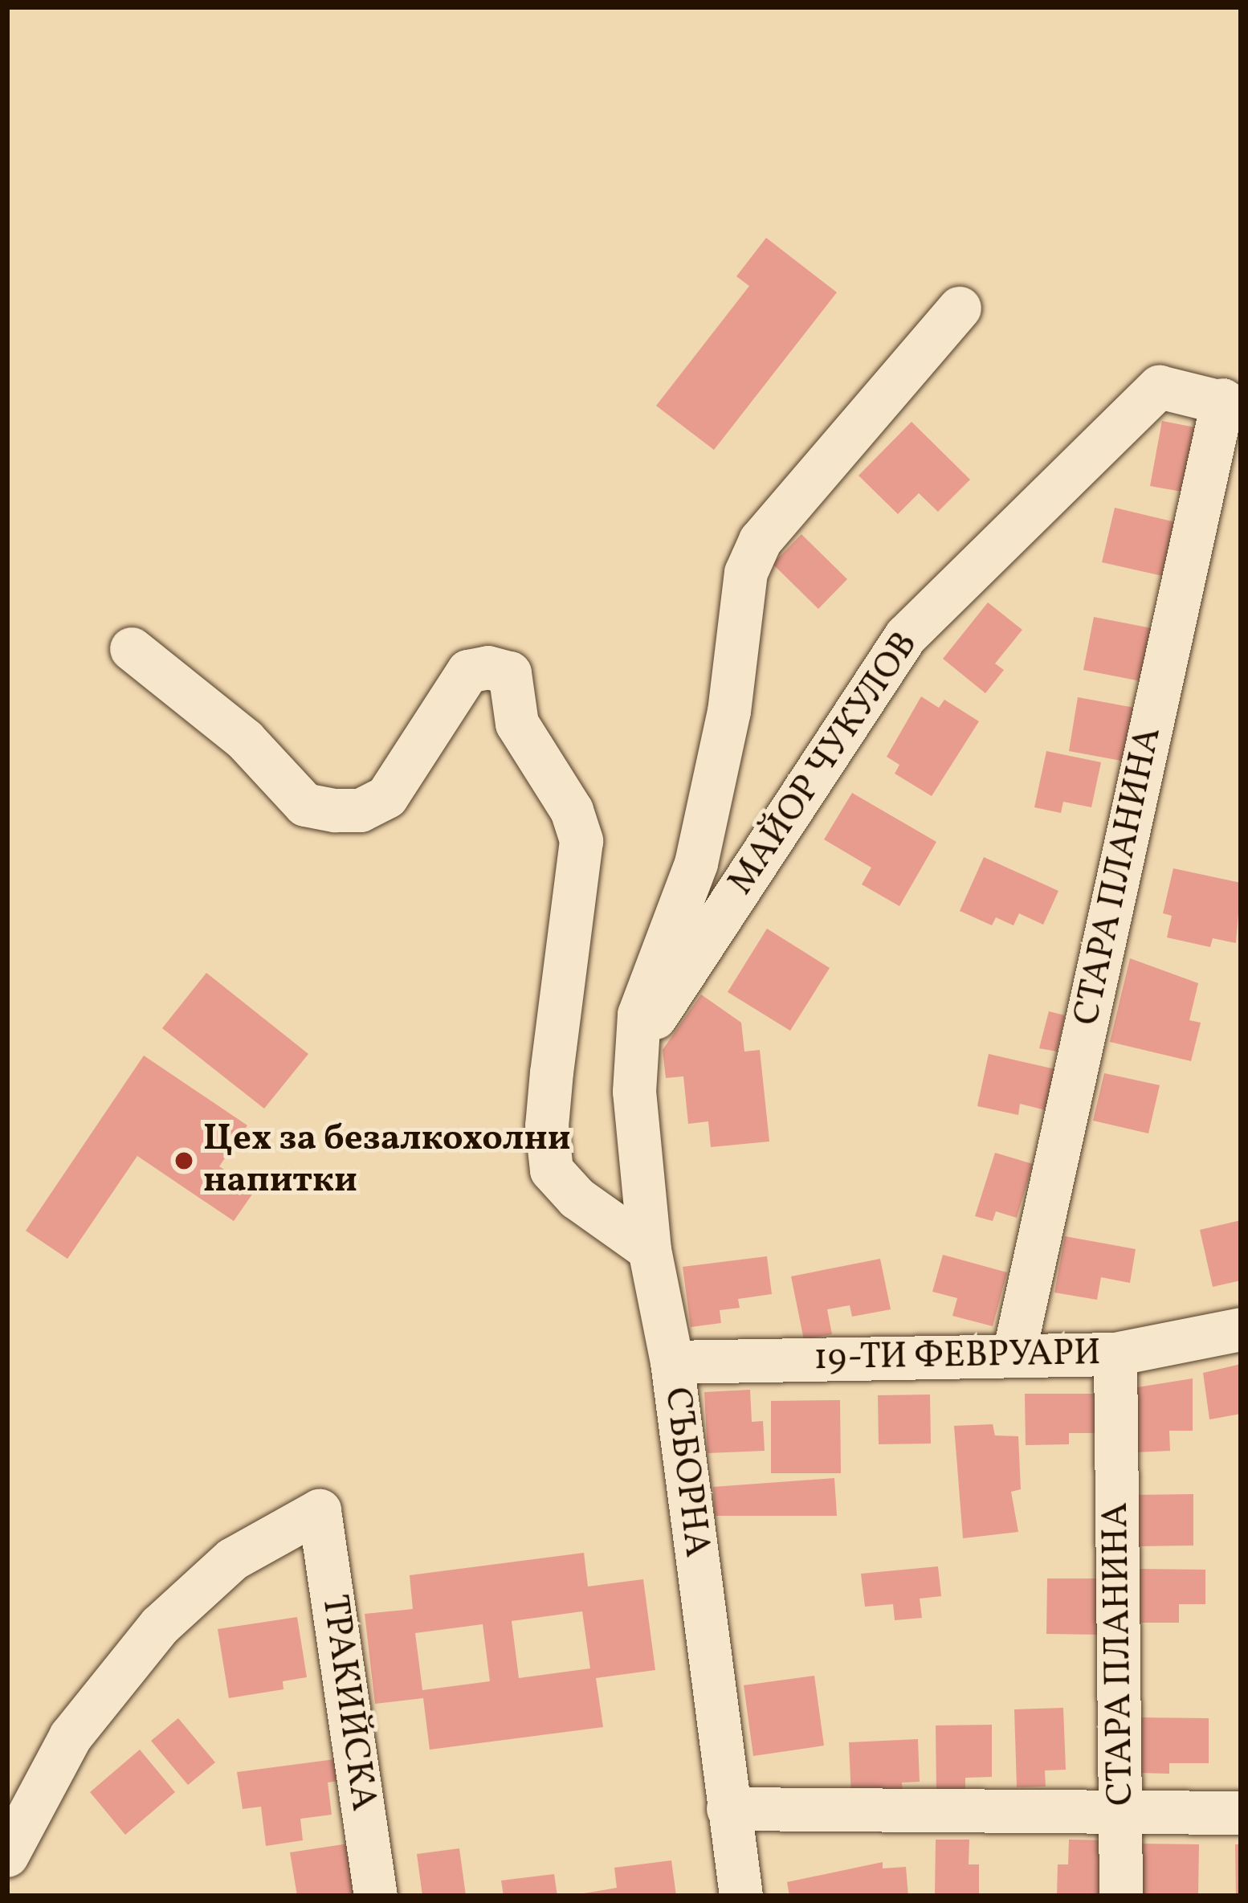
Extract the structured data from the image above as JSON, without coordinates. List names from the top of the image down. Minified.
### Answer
{"streets":{"street":["МАЙОР ЧУКУЛОВ","СТАРА ПЛАНИНА","19-ТИ ФЕВРУАРИ","СЪБОРНА","ТРАКИЙСКА"]},"crossings":[["МАЙОР ЧУКУЛОВ","СТАРА ПЛАНИНА"],["МАЙОР ЧУКУЛОВ","СЪБОРНА"],["СТАРА ПЛАНИНА","19-ТИ ФЕВРУАРИ"],["19-ТИ ФЕВРУАРИ","СЪБОРНА"]],"places":["Цех за безалкохолни напитки"]}
